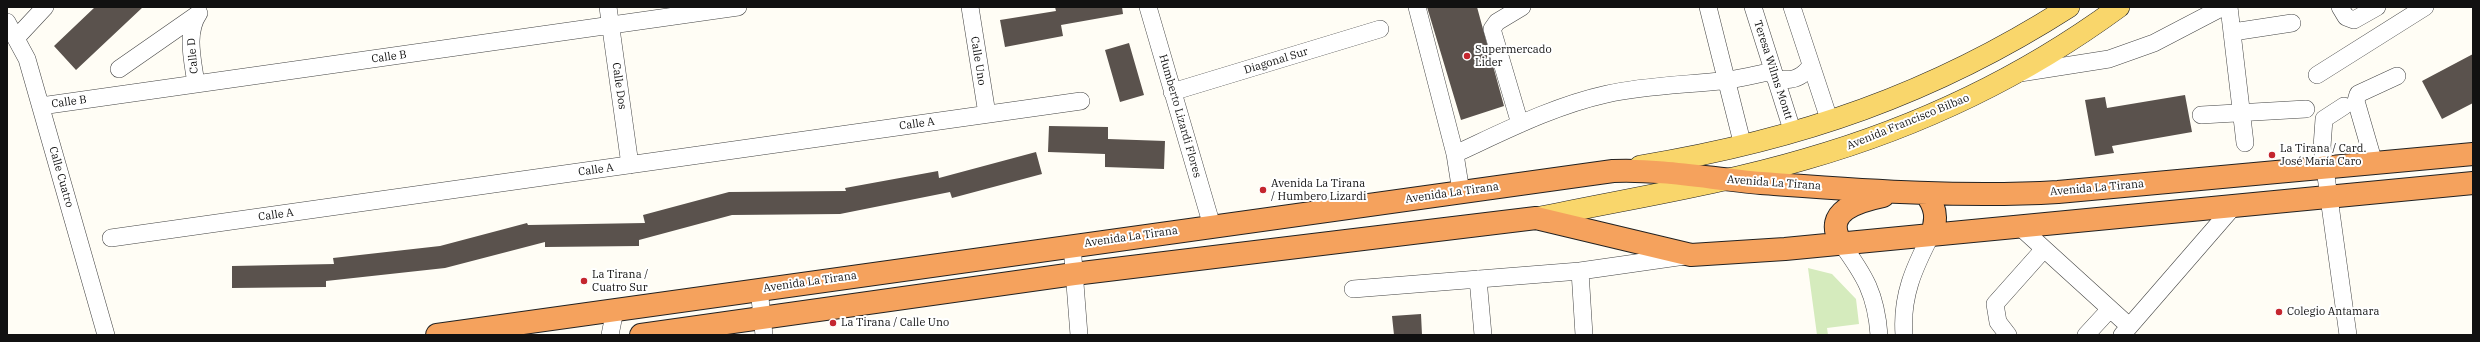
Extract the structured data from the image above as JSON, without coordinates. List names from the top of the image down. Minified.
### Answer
{"streets":{"highway":["Avenida La Tirana"],"main road":["Avenida Francisco Bilbao"],"street":["Calle D","Calle B","Calle Uno","Diagonal Sur","Teresa Wilms Montt","Calle Dos","Humberto Lizardi Flores","Calle A","Calle Cuatro"]},"crossings":[["Calle D","Calle B"],["Calle B","Calle Dos"],["Calle B","Calle Cuatro"],["Calle Uno","Calle A"],["Diagonal Sur","Humberto Lizardi Flores"],["Calle Dos","Calle A"],["Humberto Lizardi Flores","Avenida La Tirana"],["Avenida Francisco Bilbao","Avenida La Tirana"]],"places":["Supermercado Lider","La Tirana / Card. José María Caro","Avenida La Tirana / Humbero Lizardi","La Tirana / Cuatro Sur","Colegio Antamara","La Tirana / Calle Uno"]}
